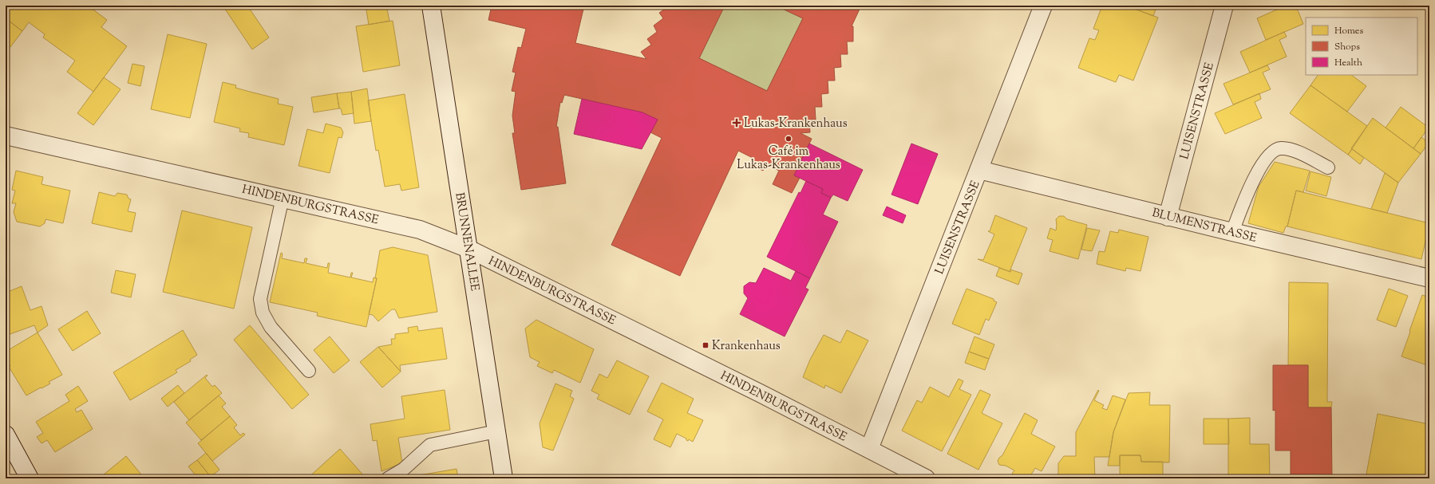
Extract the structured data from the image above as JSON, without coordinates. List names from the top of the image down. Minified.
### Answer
{"streets":{"street":["LUISENSTRASSE","HINDENBURGSTRASSE","BLUMENSTRASSE","BRUNNENALLEE"]},"crossings":[["LUISENSTRASSE","HINDENBURGSTRASSE"],["LUISENSTRASSE","BLUMENSTRASSE"],["HINDENBURGSTRASSE","BRUNNENALLEE"]],"places":{"health":["Lukas-Krankenhaus"],"other":["Café im Lukas-Krankenhaus"],"transit":["Krankenhaus"]},"legend":["Homes","Shops","Health"]}
